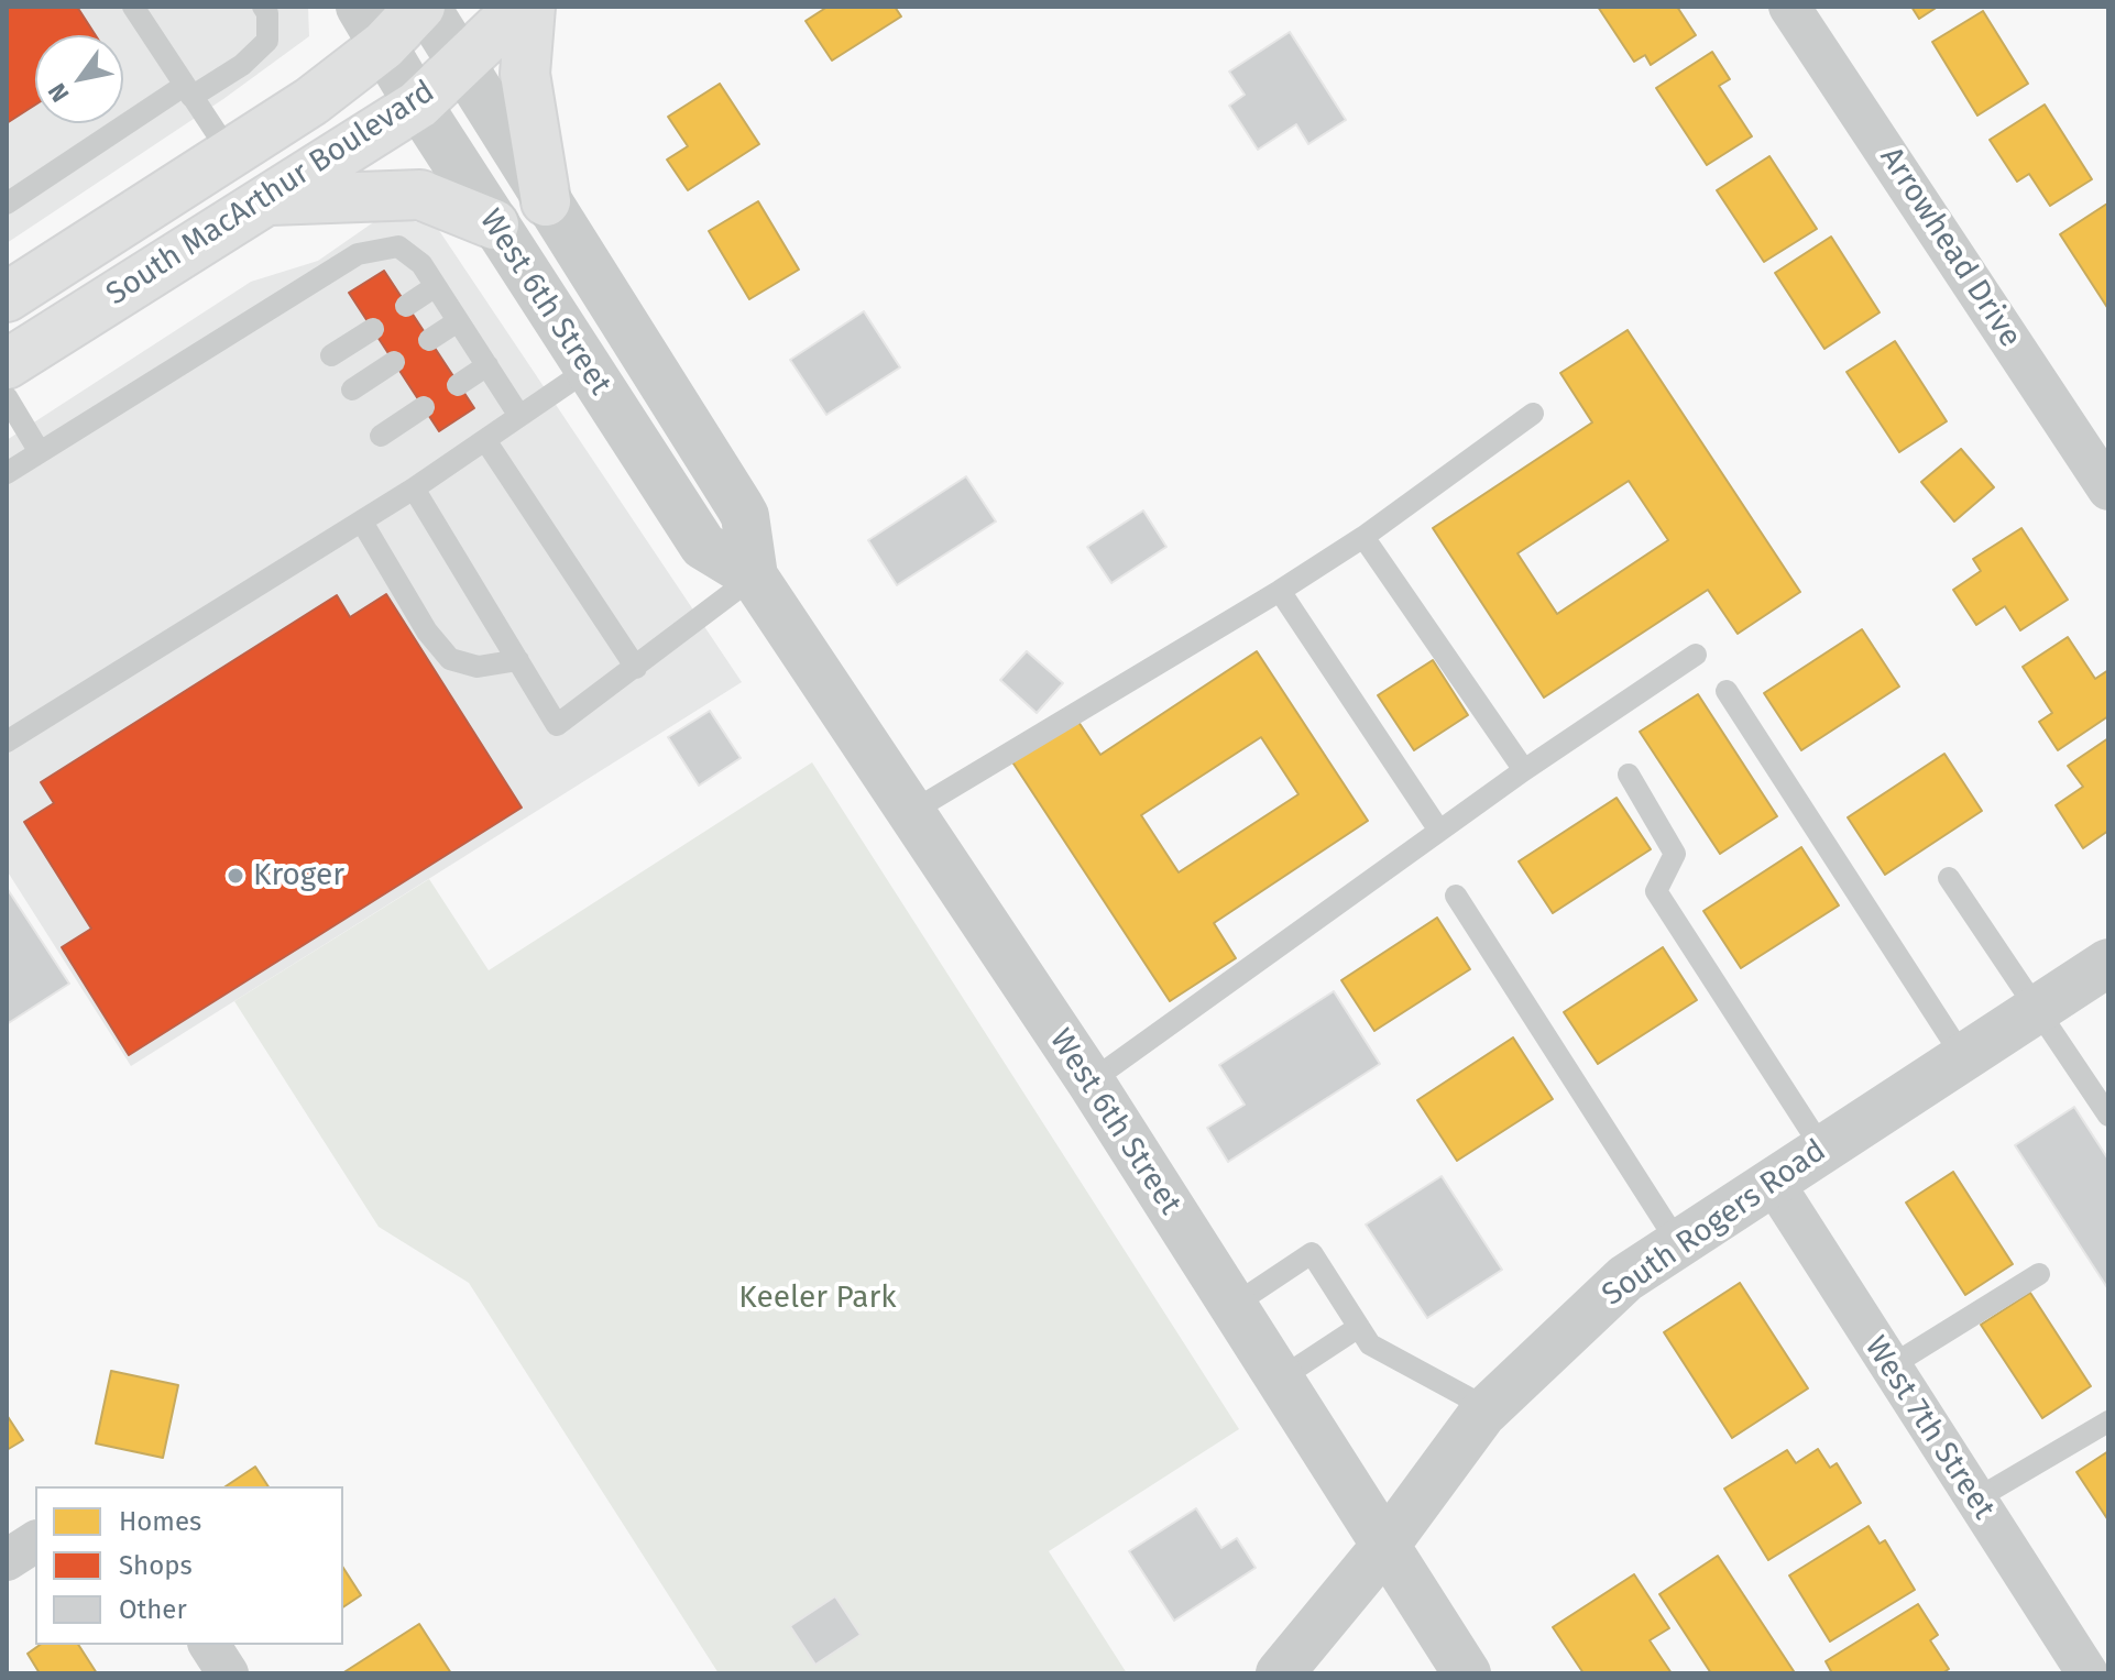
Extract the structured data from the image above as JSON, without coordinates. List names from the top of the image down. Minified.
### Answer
{"streets":{"main road":["South MacArthur Boulevard"],"street":["Arrowhead Drive","West 6th Street","South Rogers Road","West 7th Street"]},"crossings":[["South MacArthur Boulevard","West 6th Street"],["West 6th Street","South Rogers Road"],["South Rogers Road","West 7th Street"]],"parks":["Keeler Park"],"places":["Kroger"],"legend":["Homes","Shops","Other"],"north":"bottom left"}
